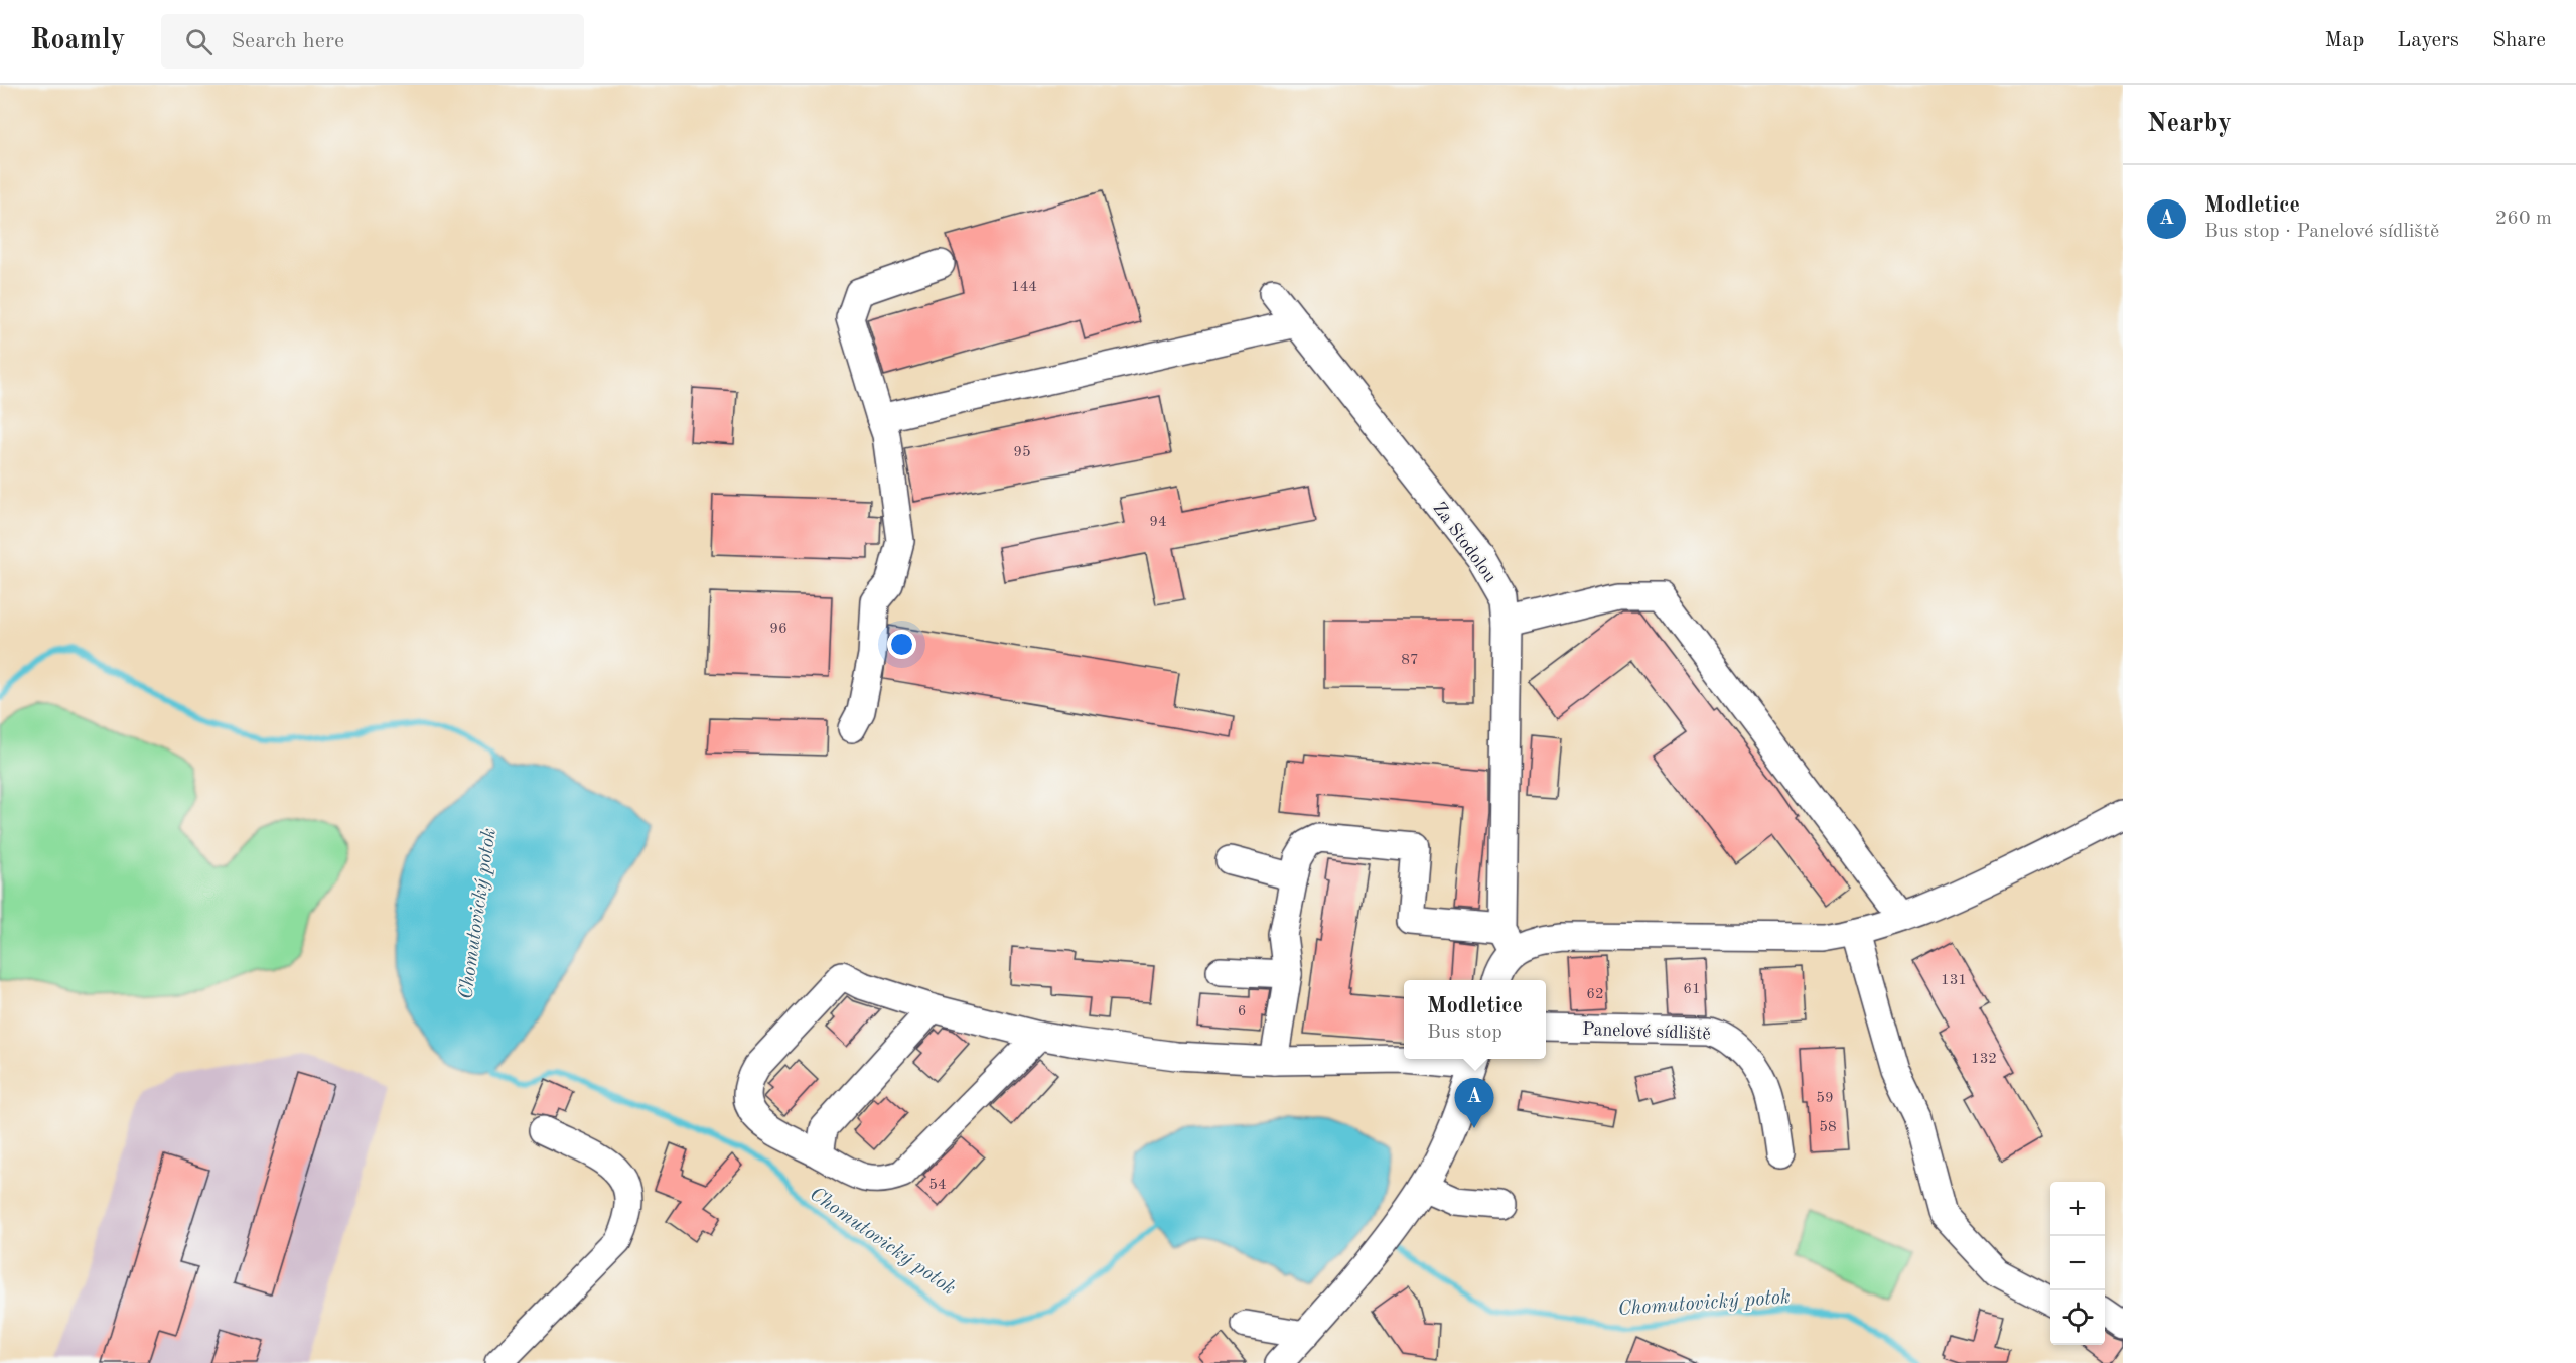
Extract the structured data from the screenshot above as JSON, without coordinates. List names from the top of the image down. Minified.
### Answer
{"streets":{"street":["Za Stodolou","Panelové sídliště"]},"water":["Chomutovický potok"],"house_numbers":["144","95","94","96","87","131","61","62","6","132","59","58","54"],"page":{"header":"Roamly","search":"Search here","nav":["Map","Layers","Share"],"heading":"Nearby","list":[{"mark":"A","name":"Modletice","note":"Bus stop · Panelové sídliště","value":"260 m"}],"popup":["Modletice","Bus stop"],"pins":"A","map_buttons":["+","−"]}}
